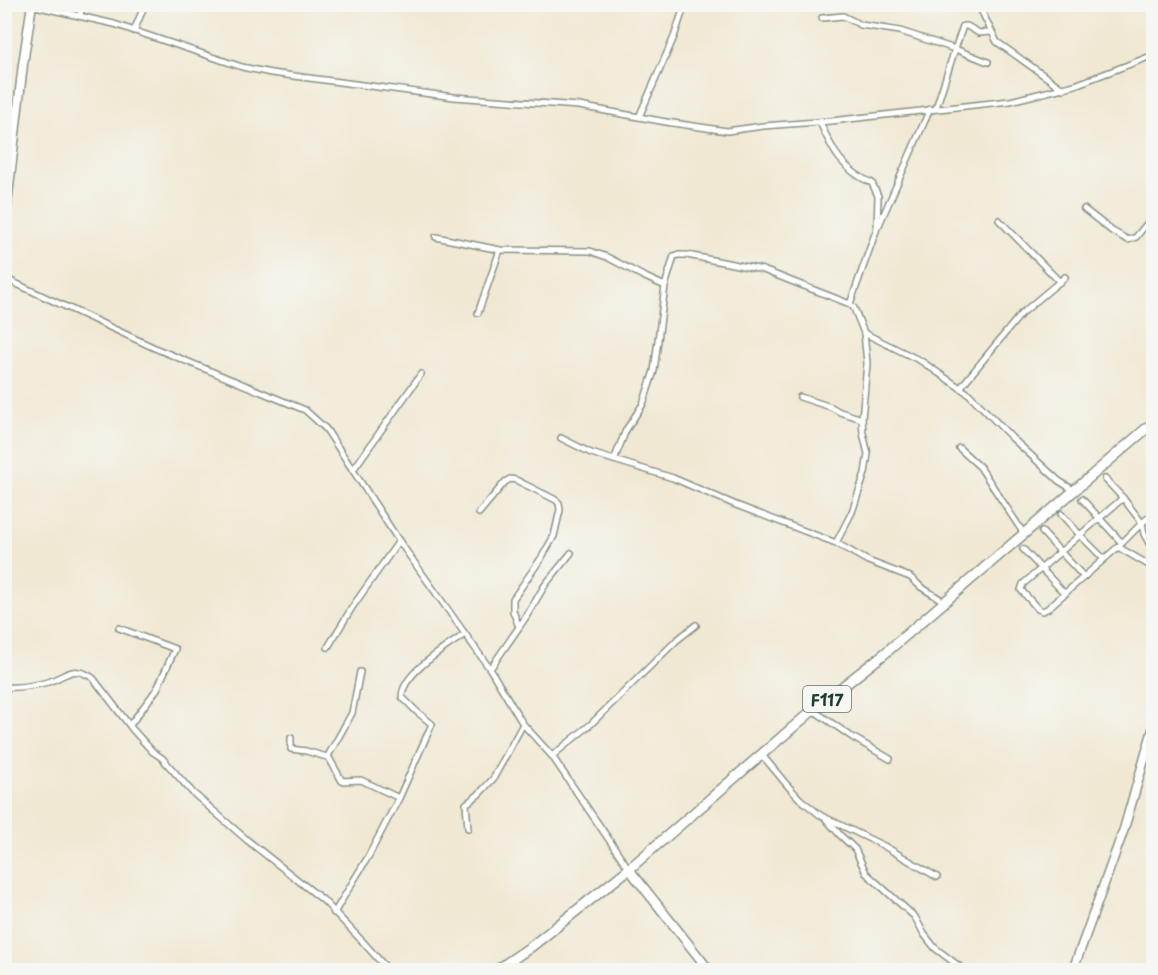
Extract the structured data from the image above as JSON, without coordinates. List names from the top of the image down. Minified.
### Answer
{"streets":{"main road":["F117"]}}
